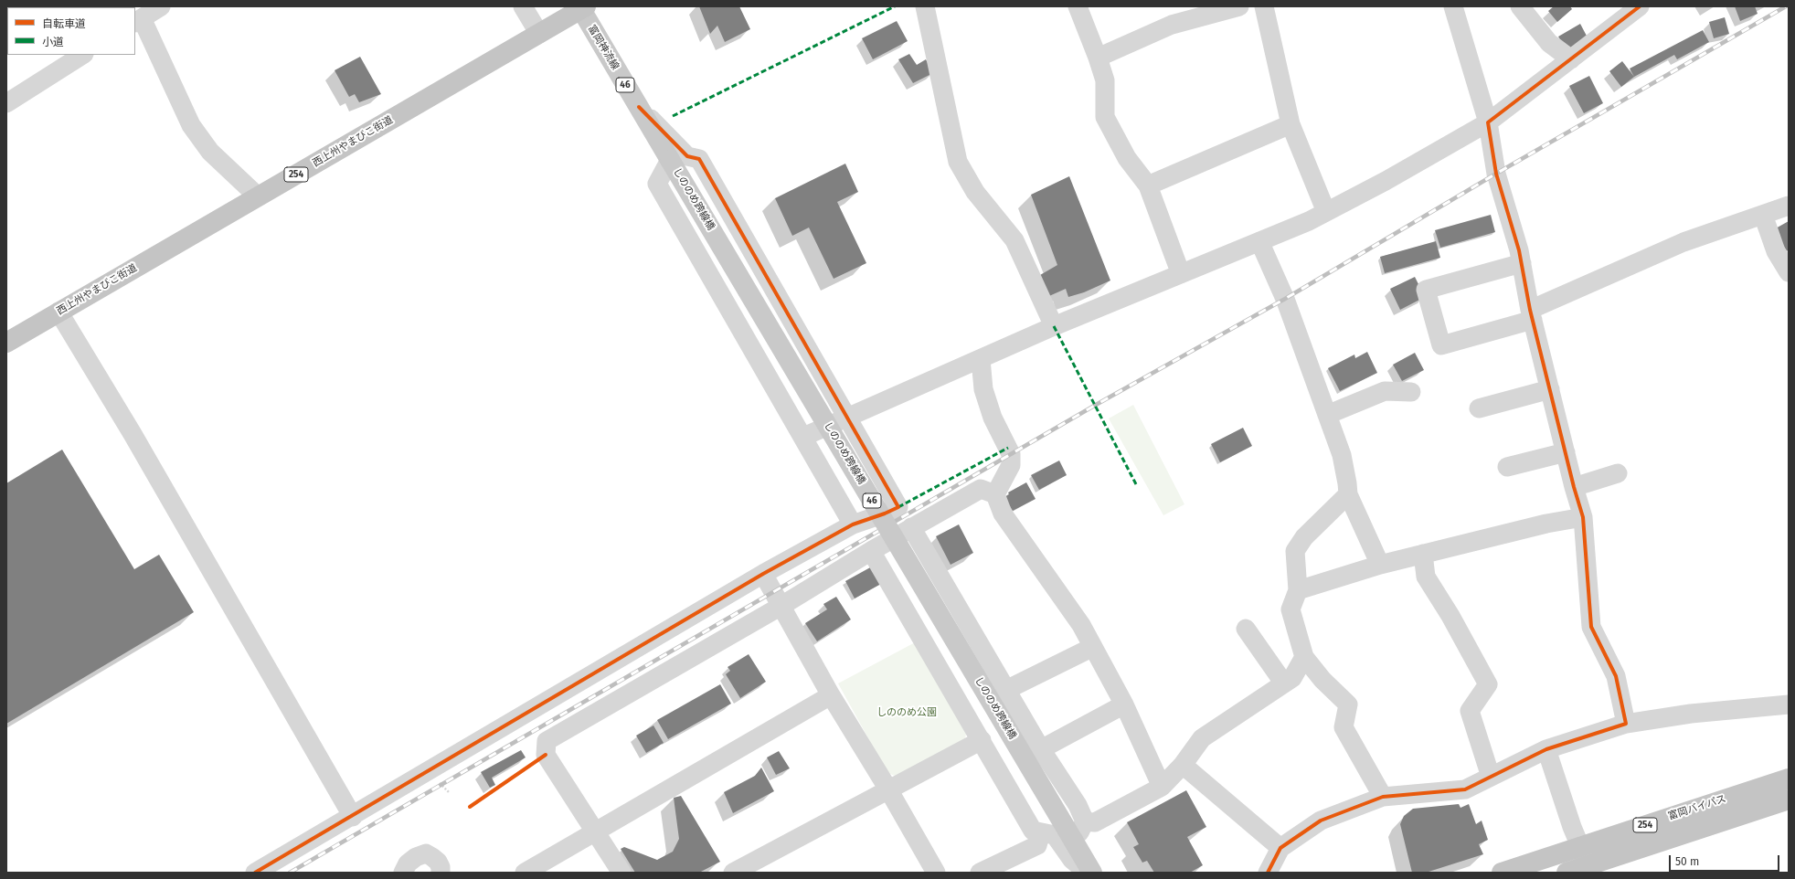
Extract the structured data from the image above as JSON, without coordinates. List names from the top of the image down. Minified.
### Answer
{"streets":{"highway":["西上州やまびこ街道","254","富岡バイパス"],"main road":["富岡神流線","46","しののめ跨線橋"]},"crossings":[["富岡神流線","西上州やまびこ街道"],["富岡神流線","しののめ跨線橋"],["46","しののめ跨線橋"]],"parks":["しののめ公園"],"legend":["自転車道","小道"],"scale_bar":"50 m"}
